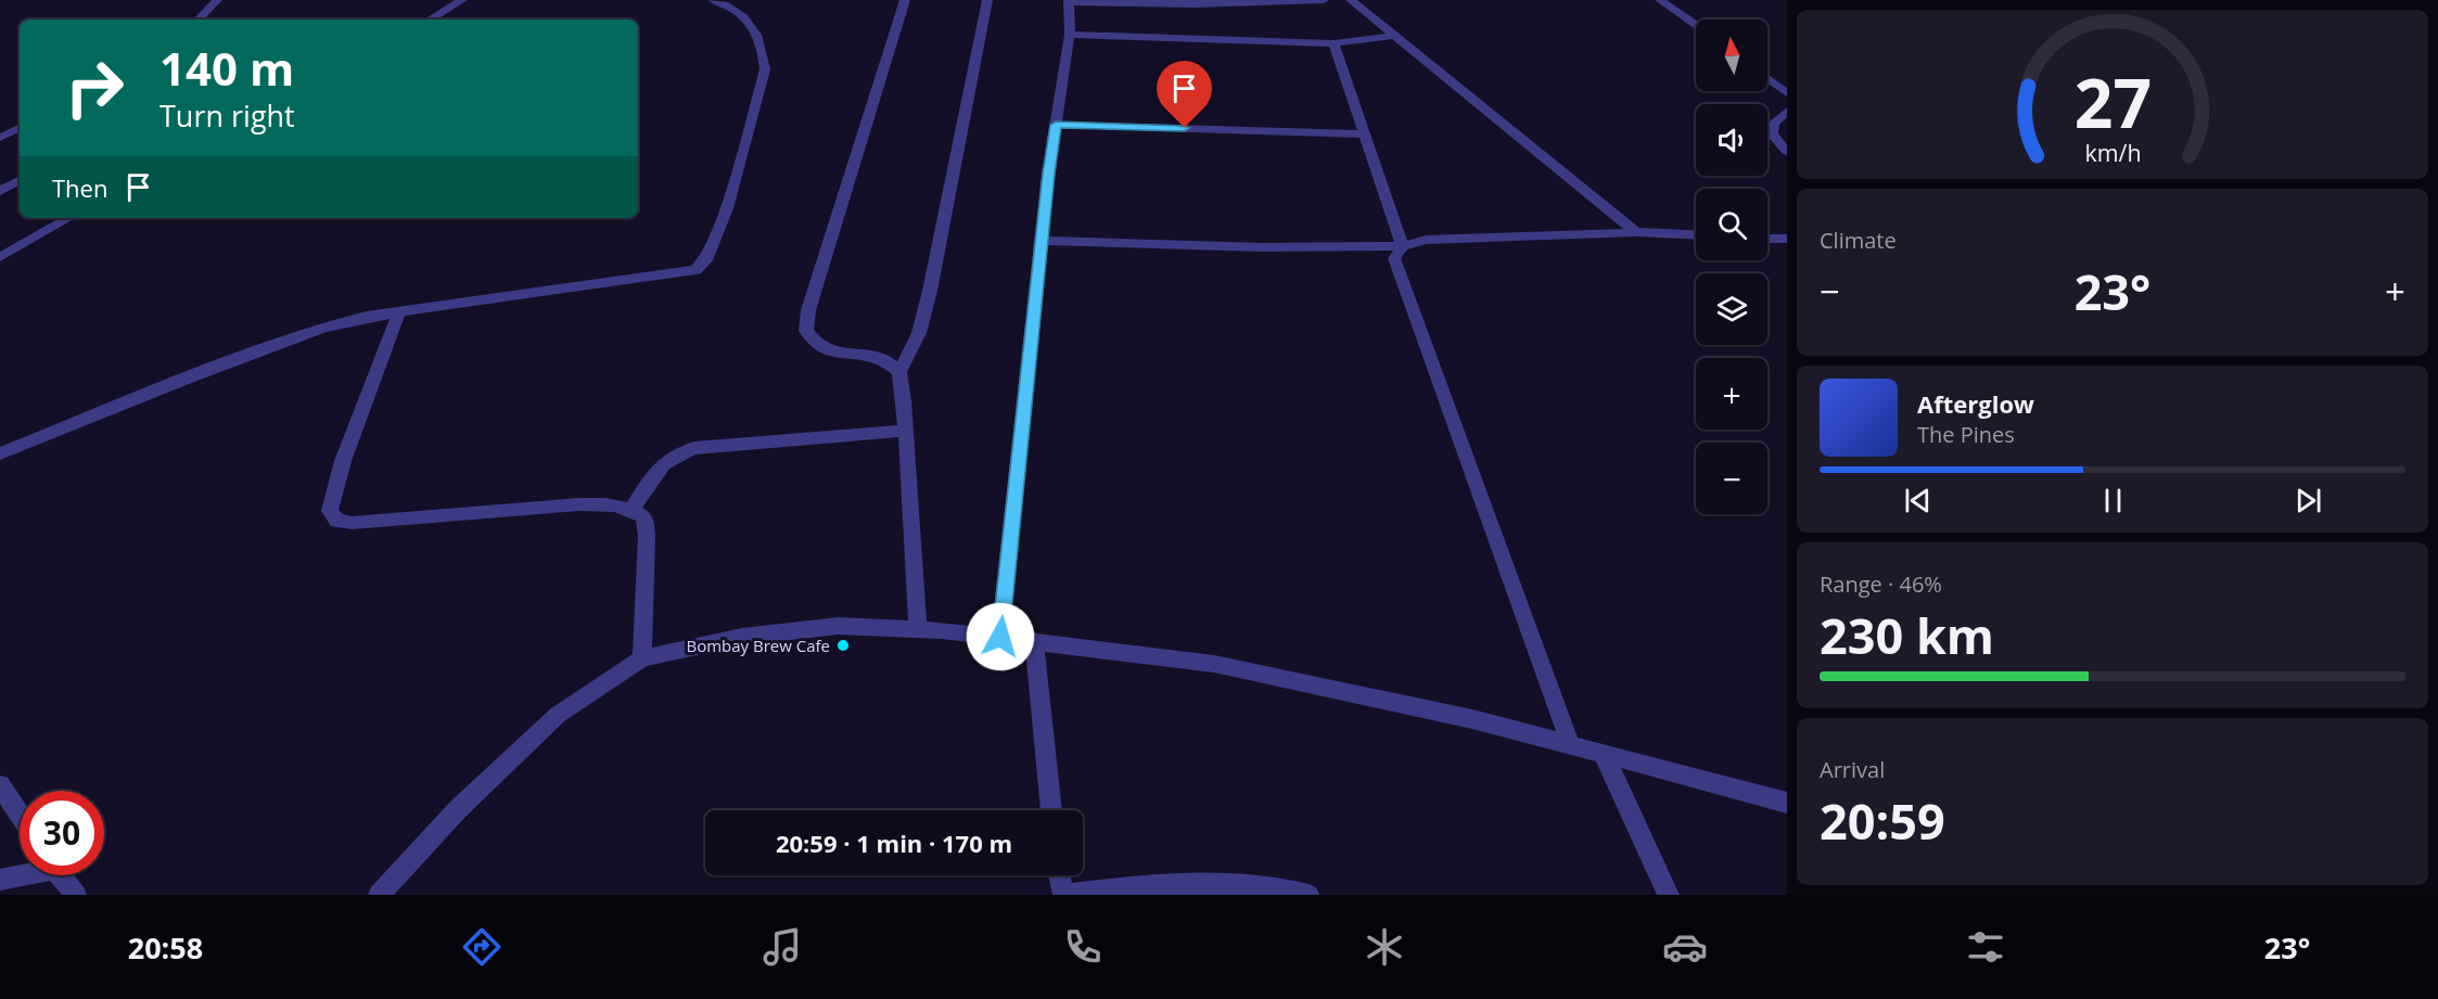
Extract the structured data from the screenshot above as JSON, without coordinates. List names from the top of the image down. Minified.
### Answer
{"places":["Bombay Brew Cafe"],"north":"top","page":{"map_buttons":["+","−"],"turn":["140 m","Turn right"],"then":"Then","tile":["Climate",["Range · 46%","230 km"],["Arrival","20:59"]],"heat":["−","23°","+"],"song":["Afterglow","The Pines"],"limit":"30","trip":"20:59 · 1 min · 170 m","tabs":["20:58","23°"],"gauge":["27","km/h"]}}
